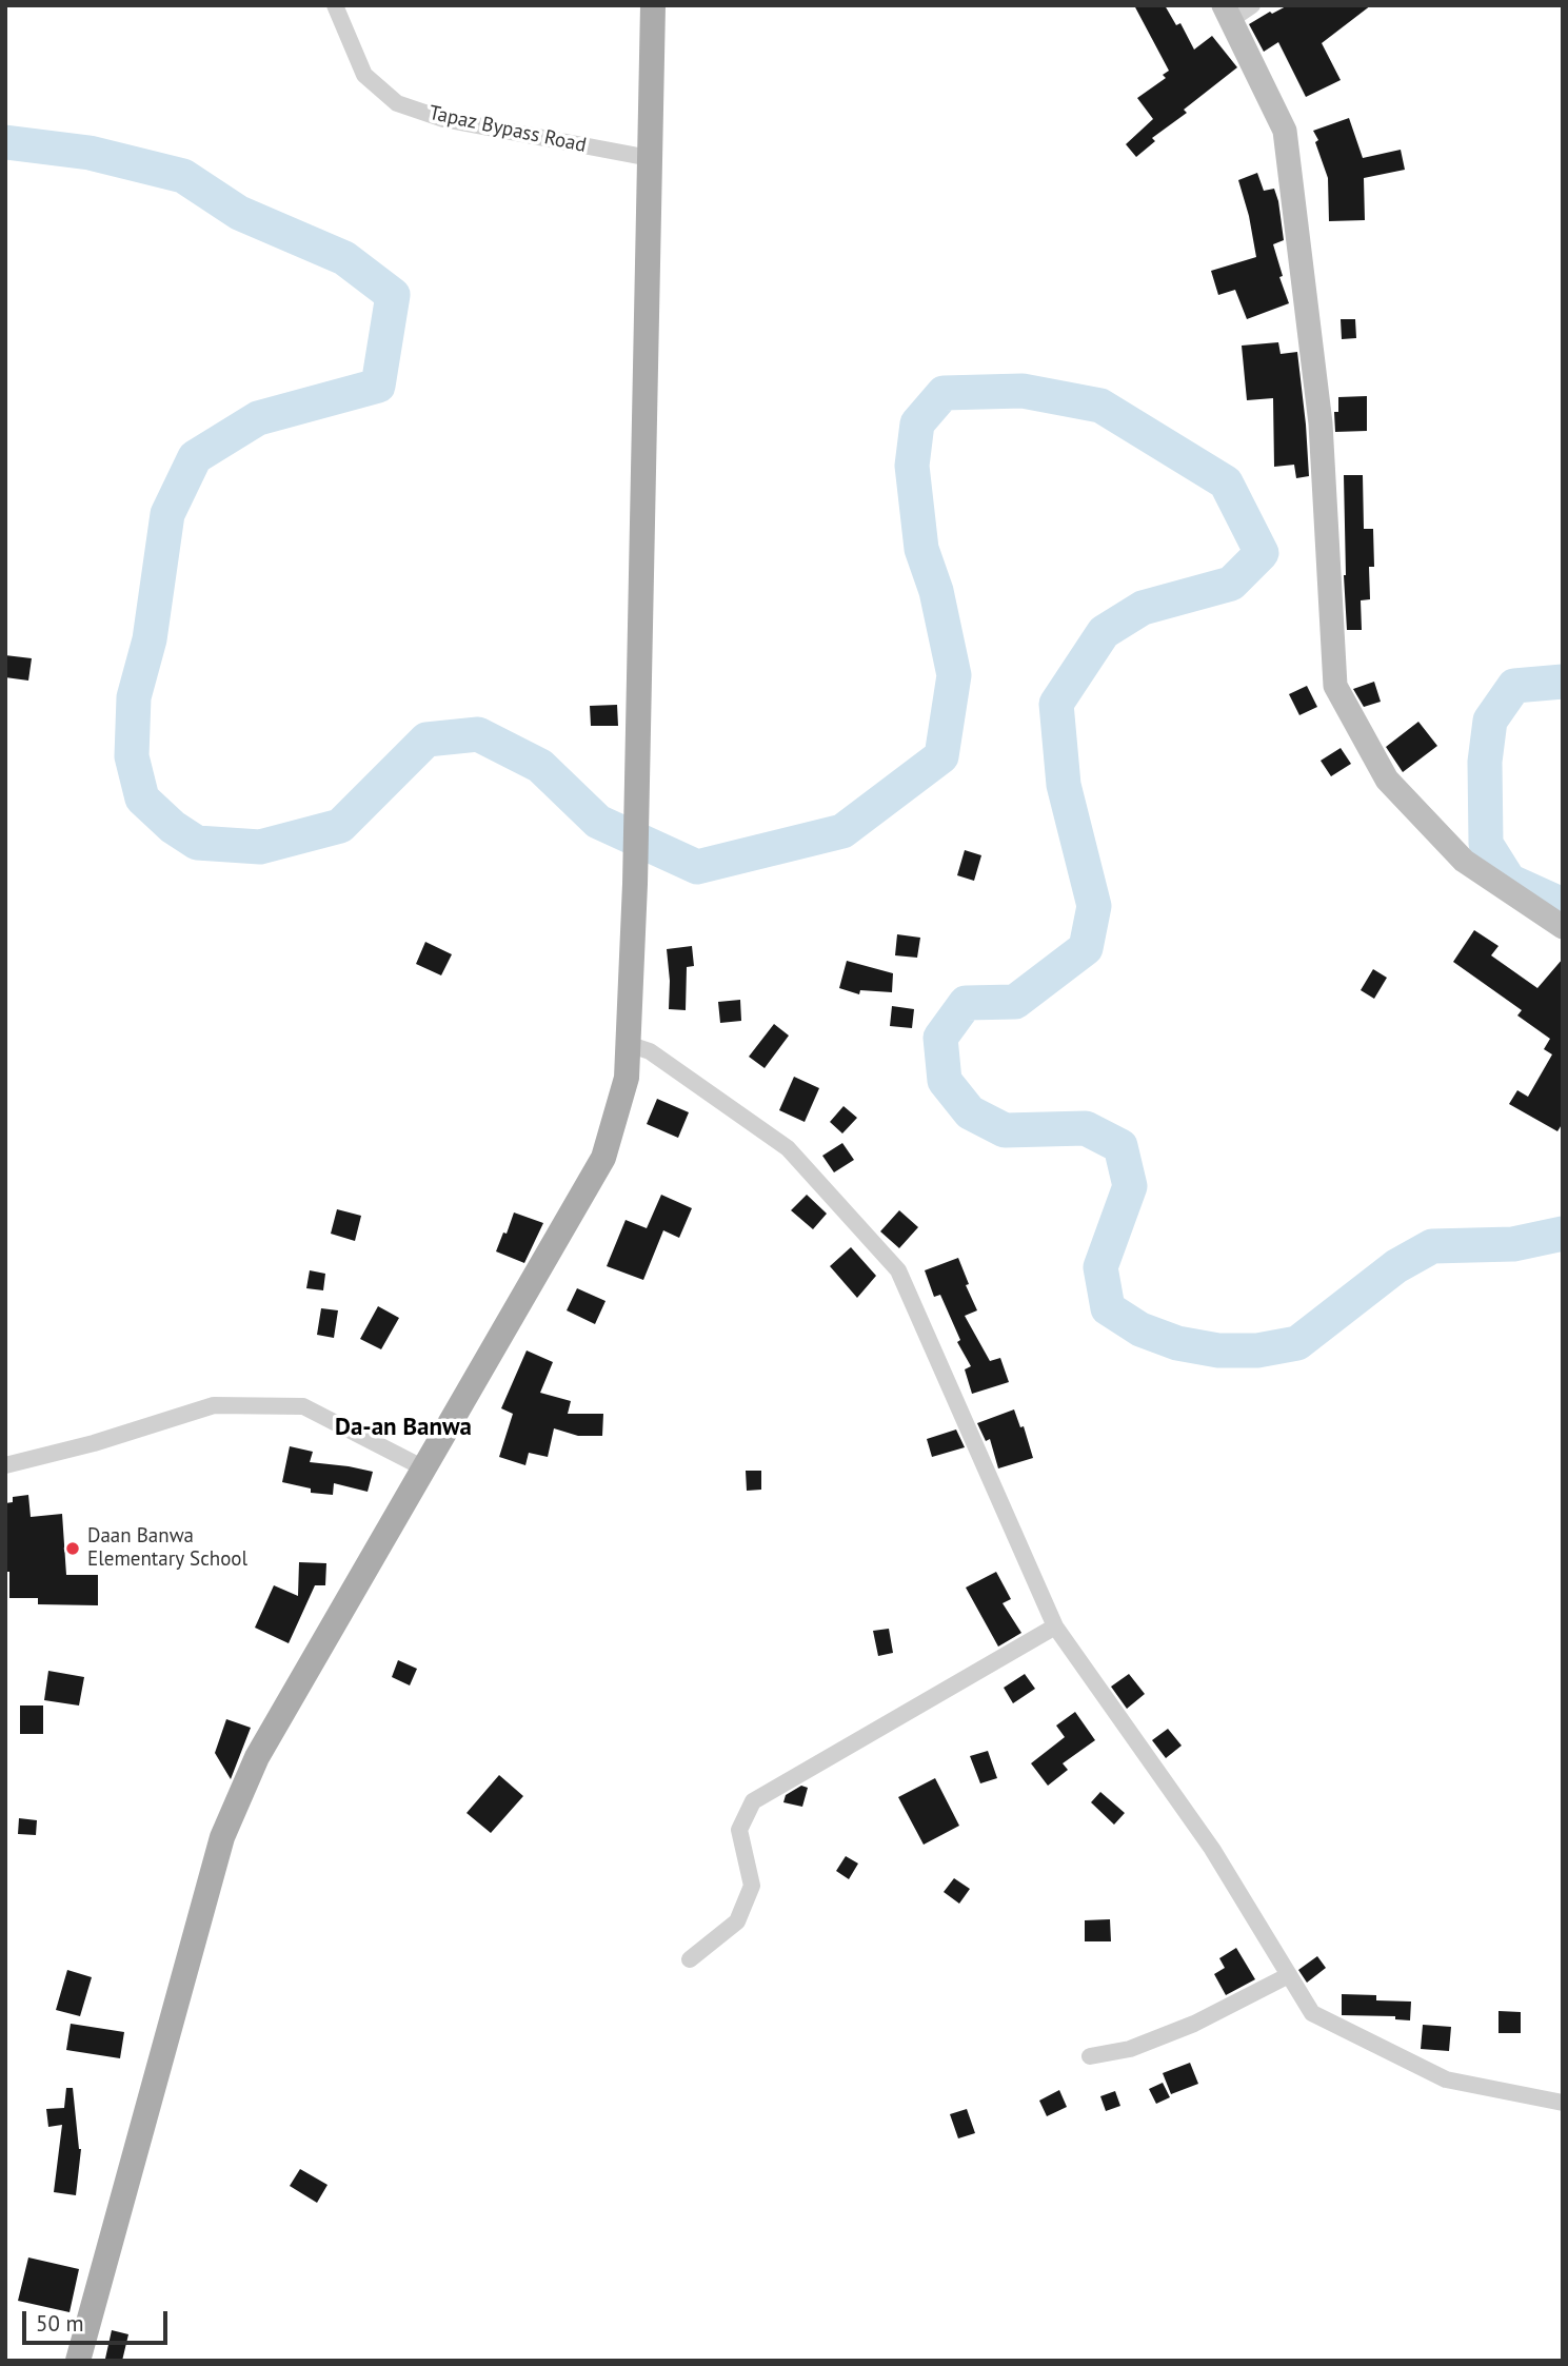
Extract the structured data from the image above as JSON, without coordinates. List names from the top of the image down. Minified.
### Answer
{"streets":{"street":["Tapaz Bypass Road"]},"districts":["Da-an Banwa"],"places":["Daan Banwa Elementary School"],"scale_bar":"50 m"}
